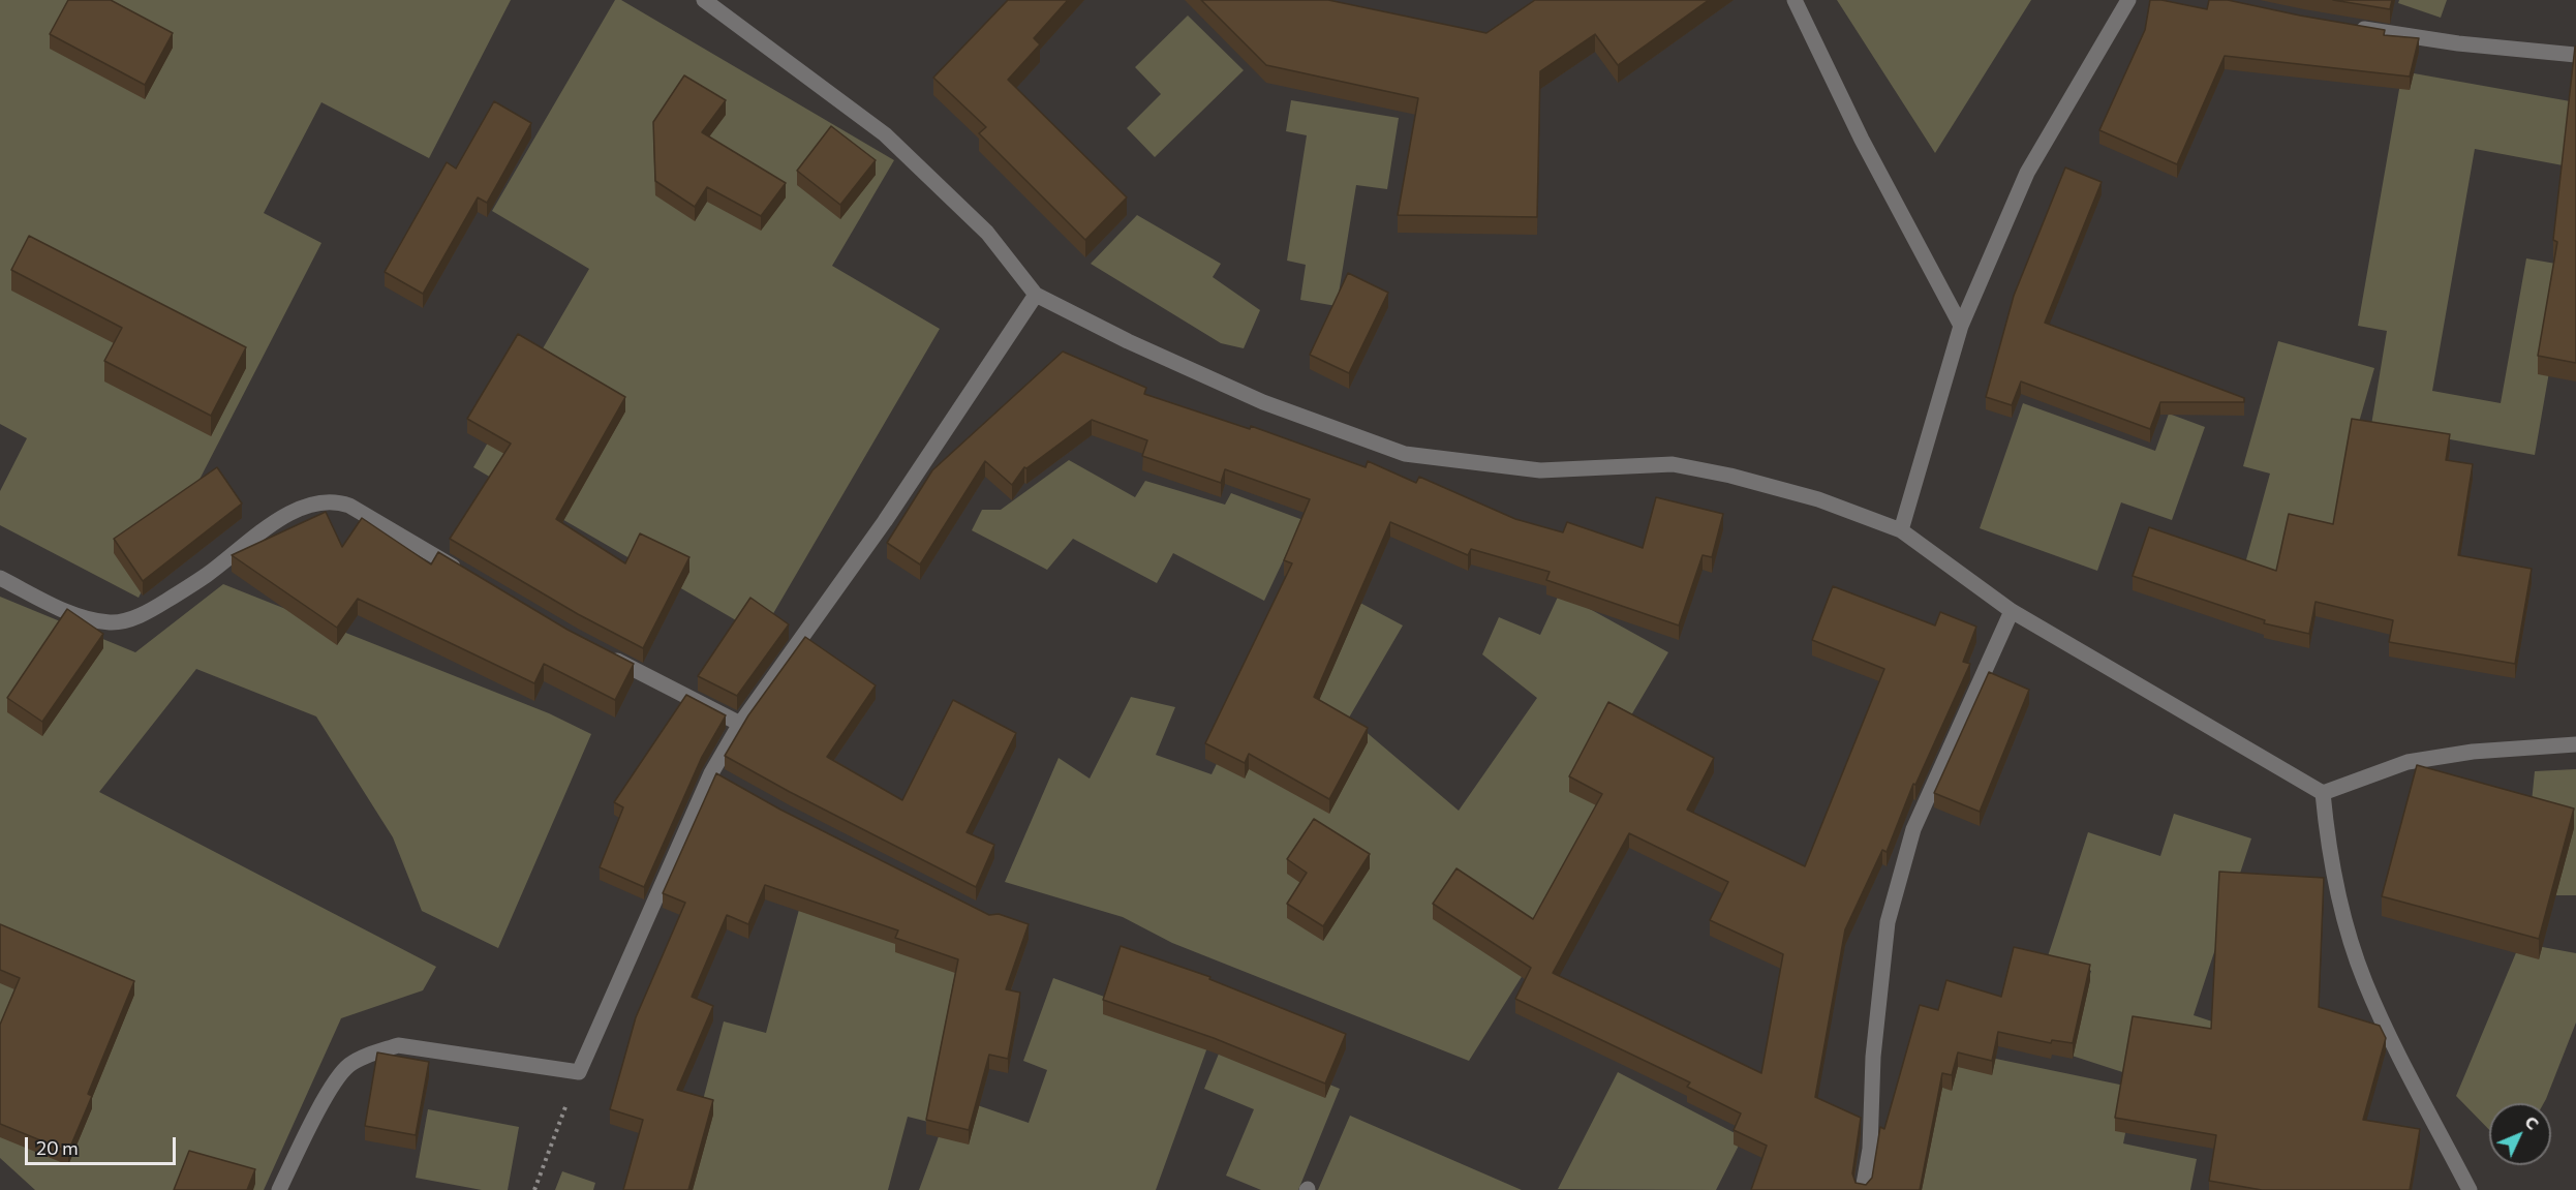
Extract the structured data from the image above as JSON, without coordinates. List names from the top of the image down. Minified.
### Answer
{"scale_bar":"20 m","north":"top right"}
